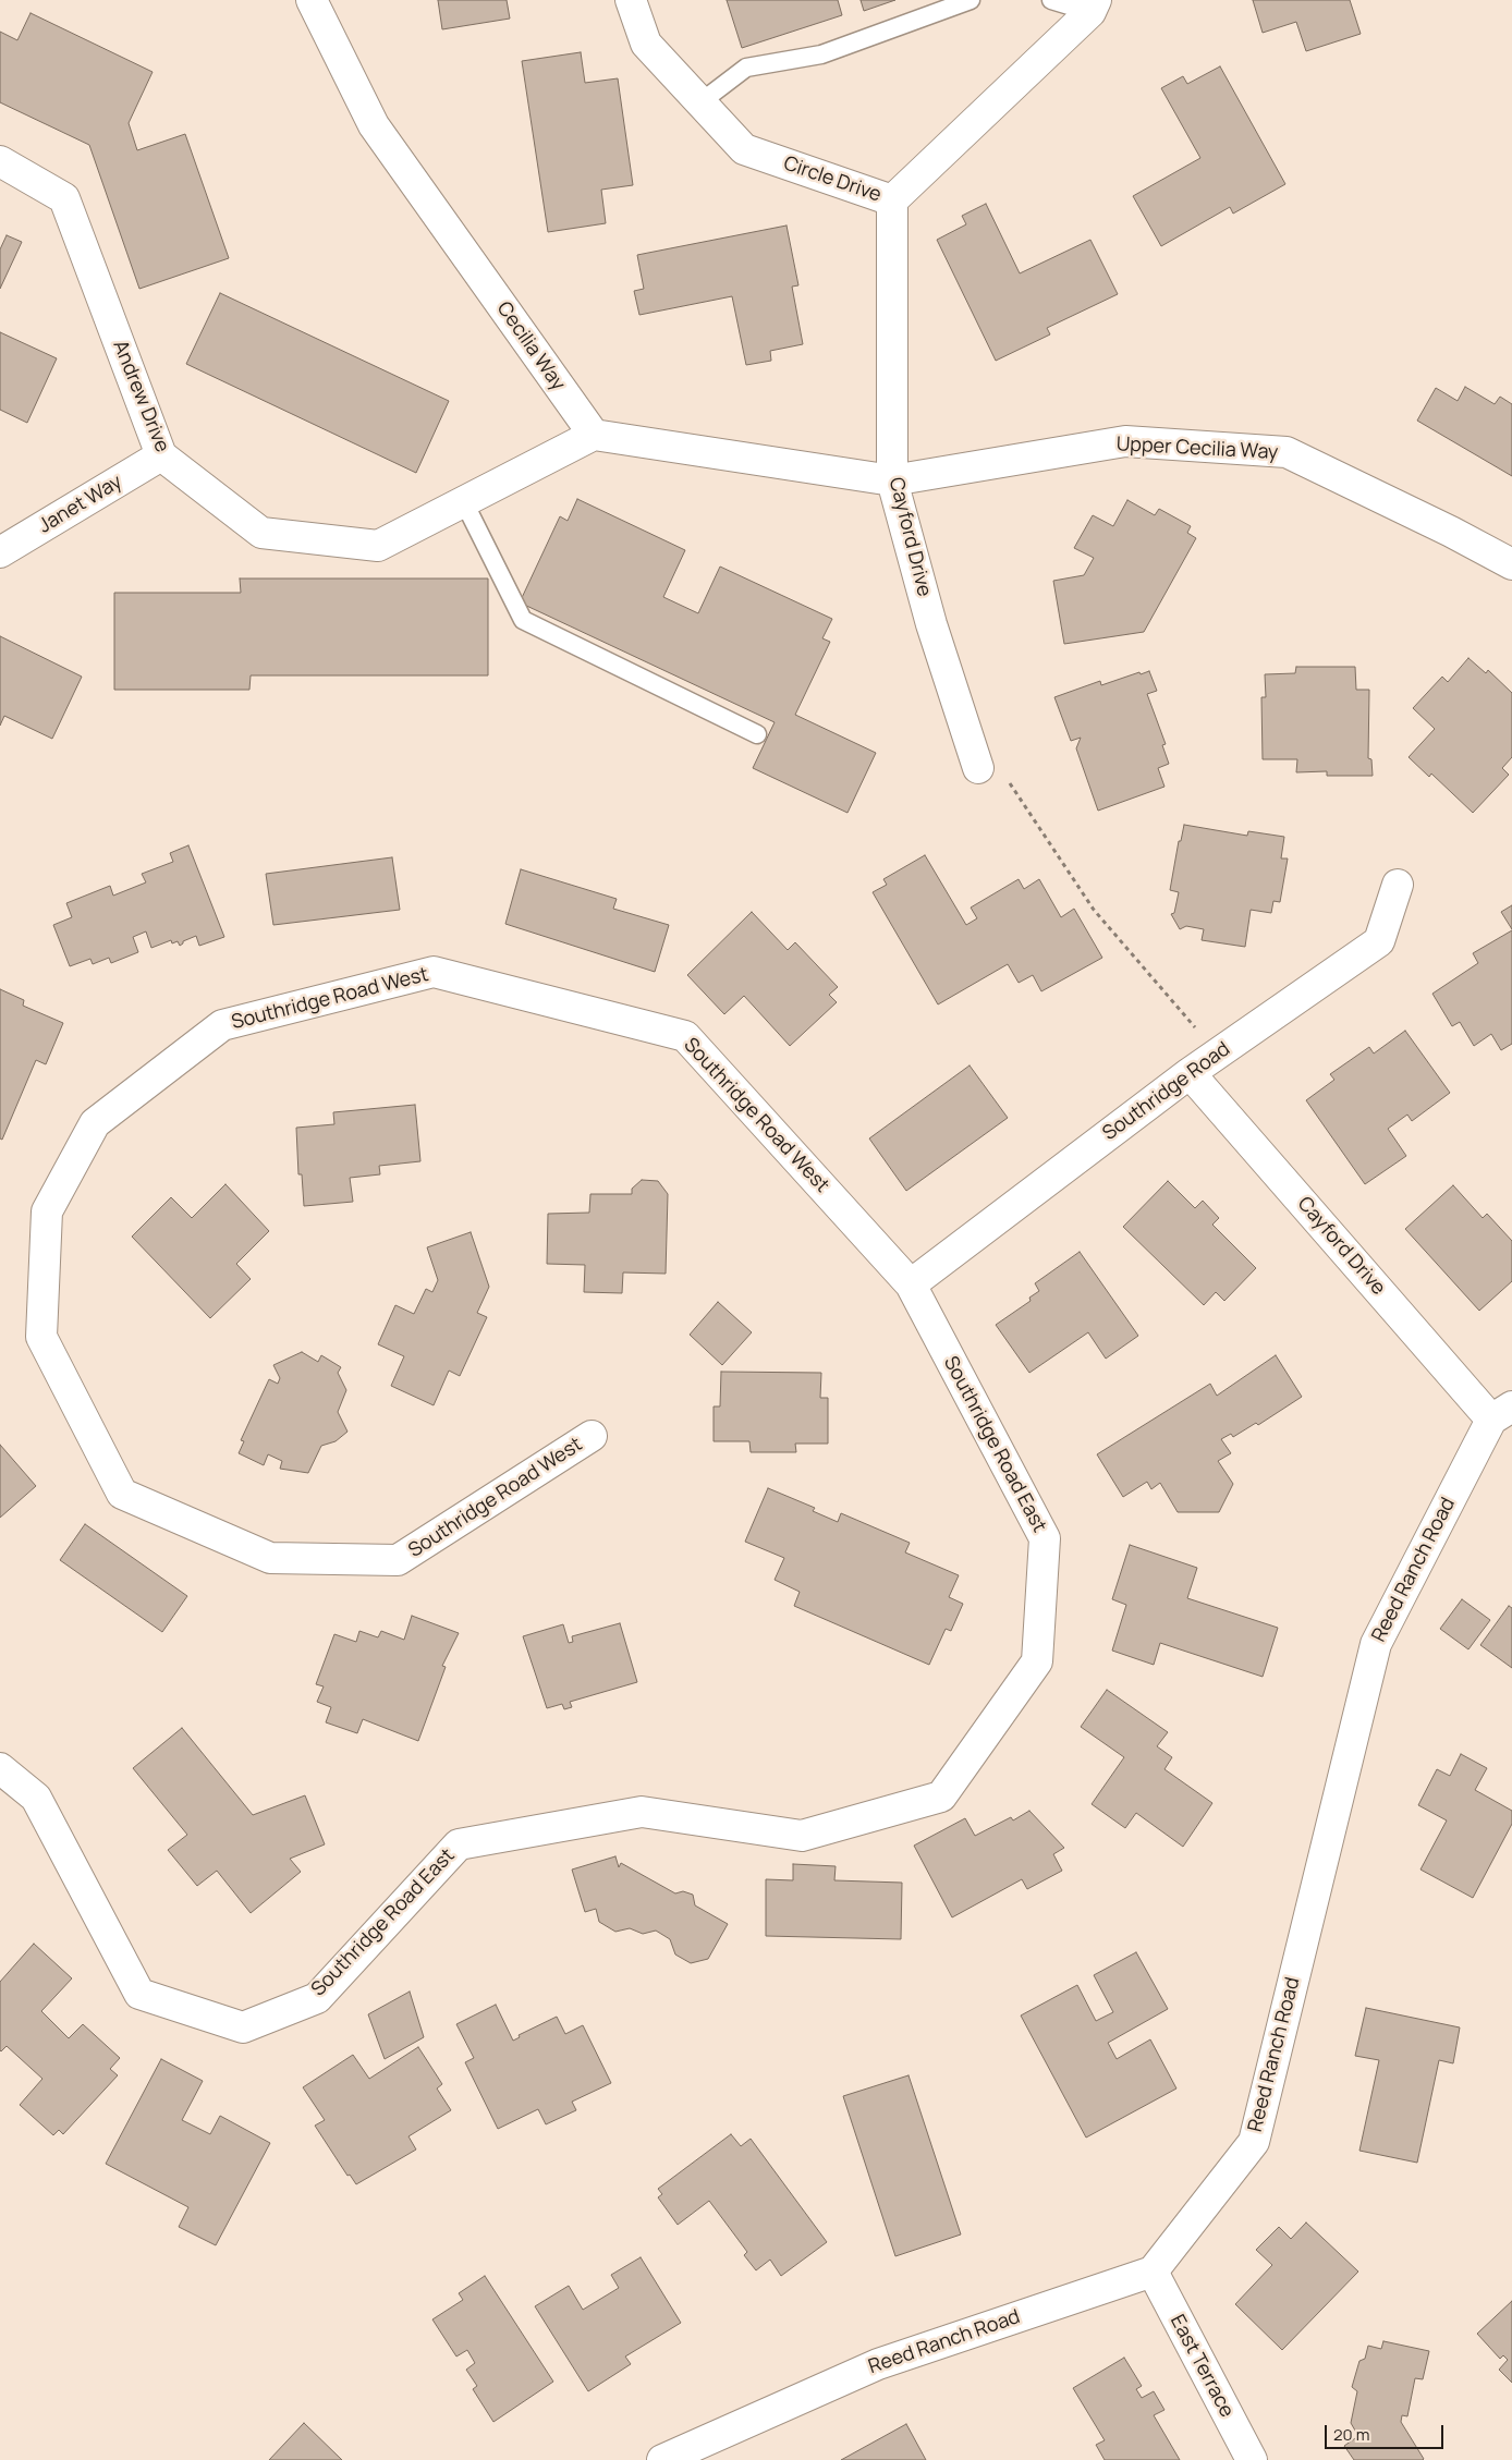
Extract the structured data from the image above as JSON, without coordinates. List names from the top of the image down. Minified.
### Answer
{"streets":{"street":["Circle Drive","Cecilia Way","Andrew Drive","Upper Cecilia Way","Janet Way","Cayford Drive","Southridge Road West","Southridge Road","Southridge Road East","Reed Ranch Road","East Terrace"]},"crossings":[["Circle Drive","Cayford Drive"],["Cecilia Way","Andrew Drive"],["Andrew Drive","Janet Way"],["Upper Cecilia Way","Cayford Drive"],["Cayford Drive","Southridge Road"],["Cayford Drive","Reed Ranch Road"],["Southridge Road West","Southridge Road"],["Southridge Road West","Southridge Road East"],["Southridge Road","Southridge Road East"],["Reed Ranch Road","East Terrace"]],"scale_bar":"20 m"}
